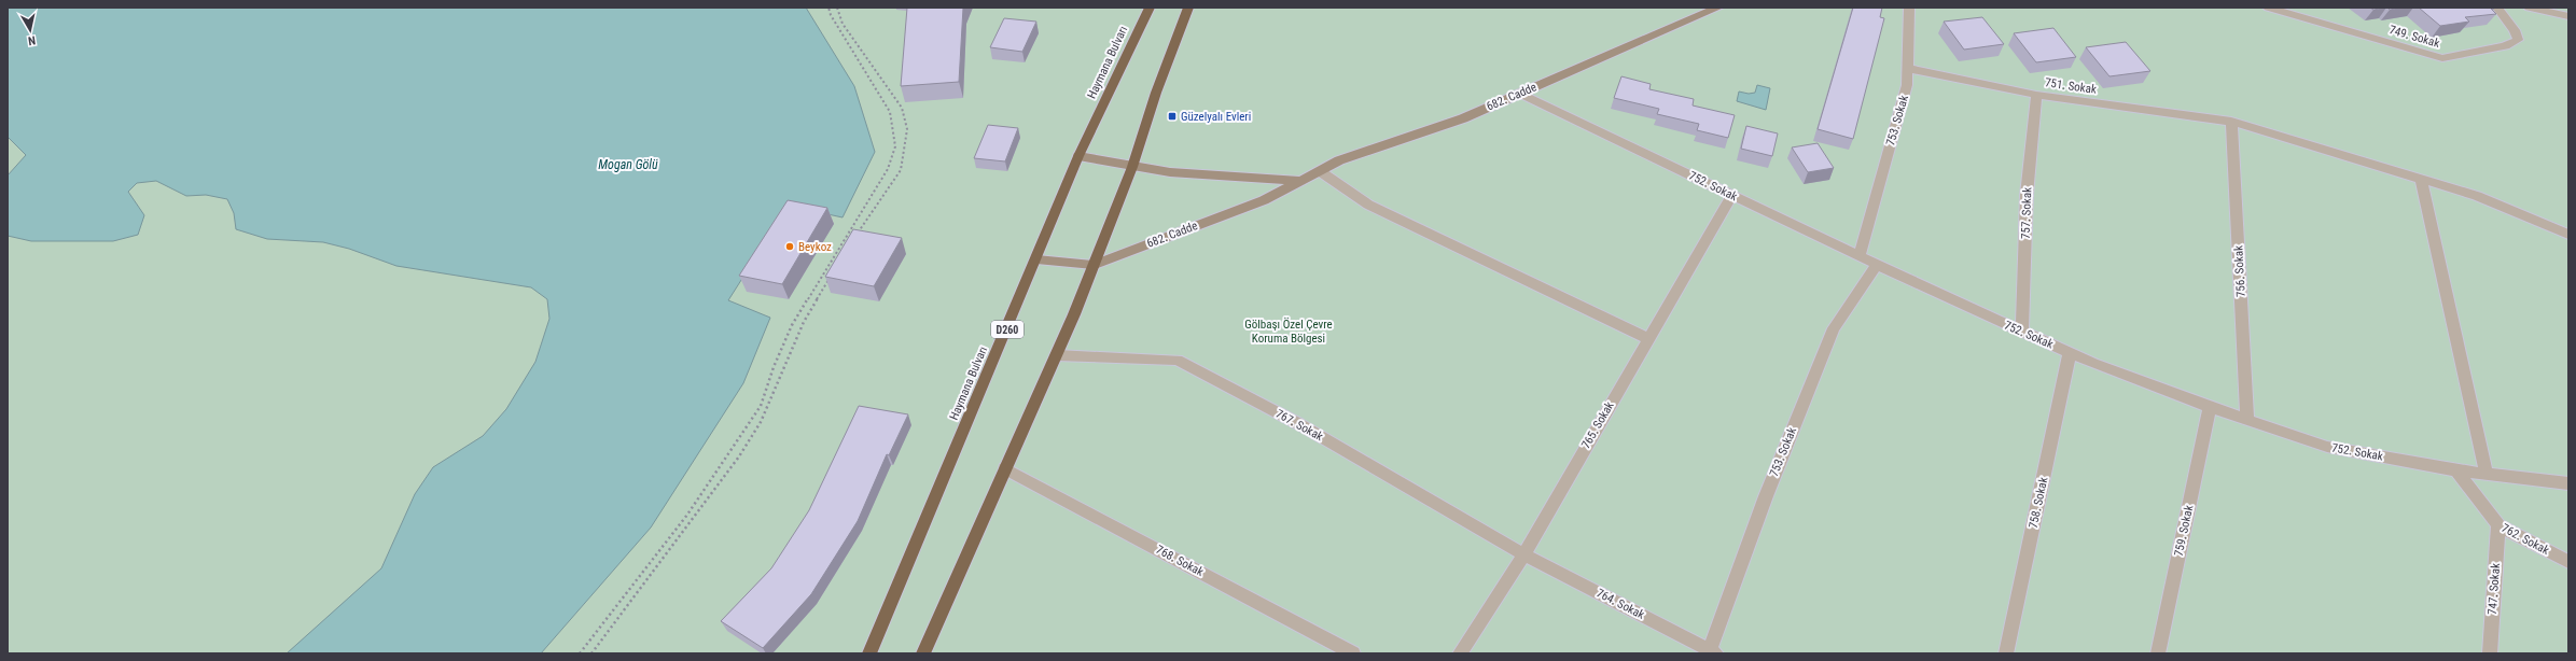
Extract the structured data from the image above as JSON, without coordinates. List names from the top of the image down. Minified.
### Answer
{"streets":{"highway":["Haymana Bulvarı","D260"],"main road":["682. Cadde"],"street":["749. Sokak","751. Sokak","753. Sokak","752. Sokak","757. Sokak","756. Sokak","767. Sokak","765. Sokak","758. Sokak","759. Sokak","762. Sokak","768. Sokak","747. Sokak","764. Sokak"]},"crossings":[["Haymana Bulvarı","682. Cadde"],["751. Sokak","753. Sokak"],["751. Sokak","757. Sokak"],["751. Sokak","756. Sokak"],["682. Cadde","752. Sokak"],["753. Sokak","752. Sokak"],["753. Sokak","764. Sokak"],["752. Sokak","757. Sokak"],["752. Sokak","756. Sokak"],["752. Sokak","765. Sokak"],["752. Sokak","758. Sokak"],["752. Sokak","759. Sokak"],["752. Sokak","762. Sokak"],["767. Sokak","765. Sokak"],["767. Sokak","764. Sokak"],["765. Sokak","764. Sokak"],["762. Sokak","747. Sokak"]],"water":["Mogan Gölü"],"parks":["Gölbaşı Özel Çevre Koruma Bölgesi"],"places":{"transit":["Güzelyalı Evleri"],"other":["Beykoz"]},"north":"bottom"}
